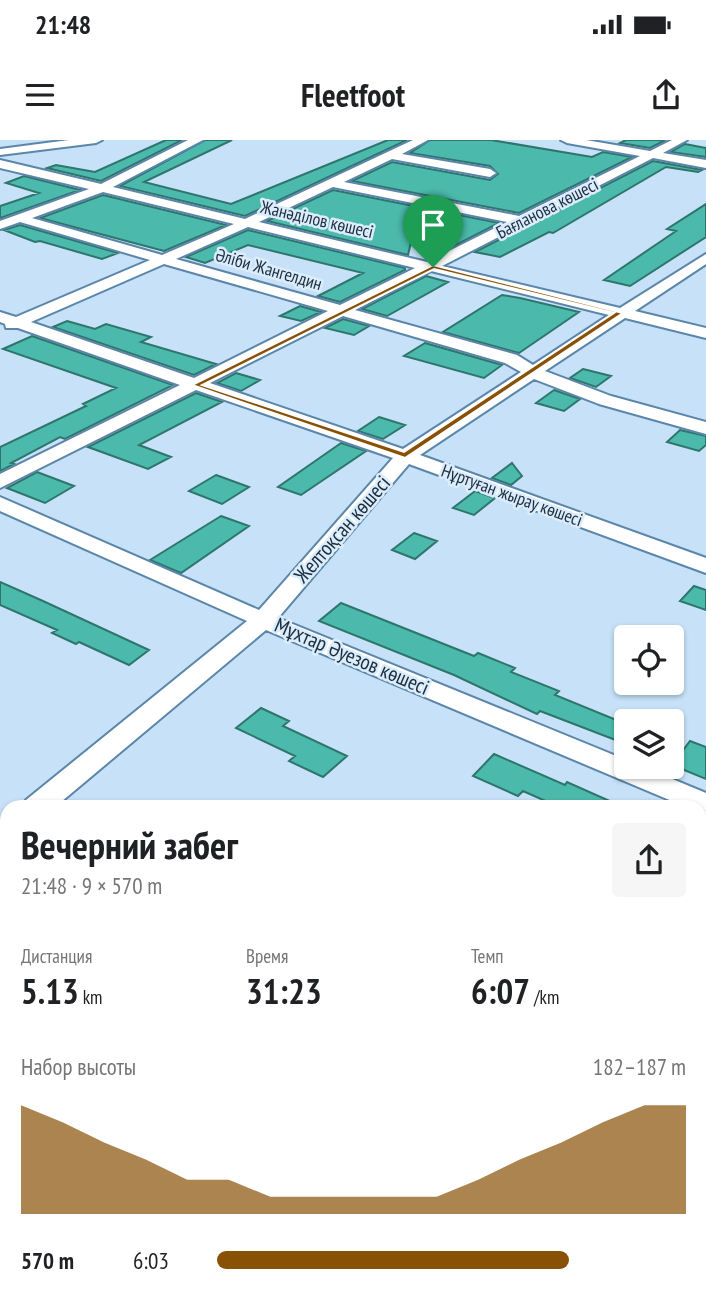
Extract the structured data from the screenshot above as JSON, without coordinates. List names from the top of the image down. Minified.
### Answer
{"streets":{"street":["Бағланова көшесі","Жанәділов көшесі","Әліби Жангелдин","Нұртуған жырау көшесі","Желтоқсан көшесі","Мұхтар Әуезов көшесі"]},"crossings":[["Бағланова көшесі","Жанәділов көшесі"],["Бағланова көшесі","Әліби Жангелдин"],["Бағланова көшесі","Нұртуған жырау көшесі"],["Жанәділов көшесі","Желтоқсан көшесі"],["Әліби Жангелдин","Желтоқсан көшесі"],["Нұртуған жырау көшесі","Желтоқсан көшесі"],["Желтоқсан көшесі","Мұхтар Әуезов көшесі"]],"page":{"status":"21:48","header":"Fleetfoot","heading":["Вечерний забег","21:48 · 9 × 570 m"],"stats":[["Дистанция","5.13 km"],["Время","31:23"],["Темп","6:07 /km"]],"chart":["Набор высоты","182–187 m"],"list":[{"name":"570 m","note":"6:03"}]}}
